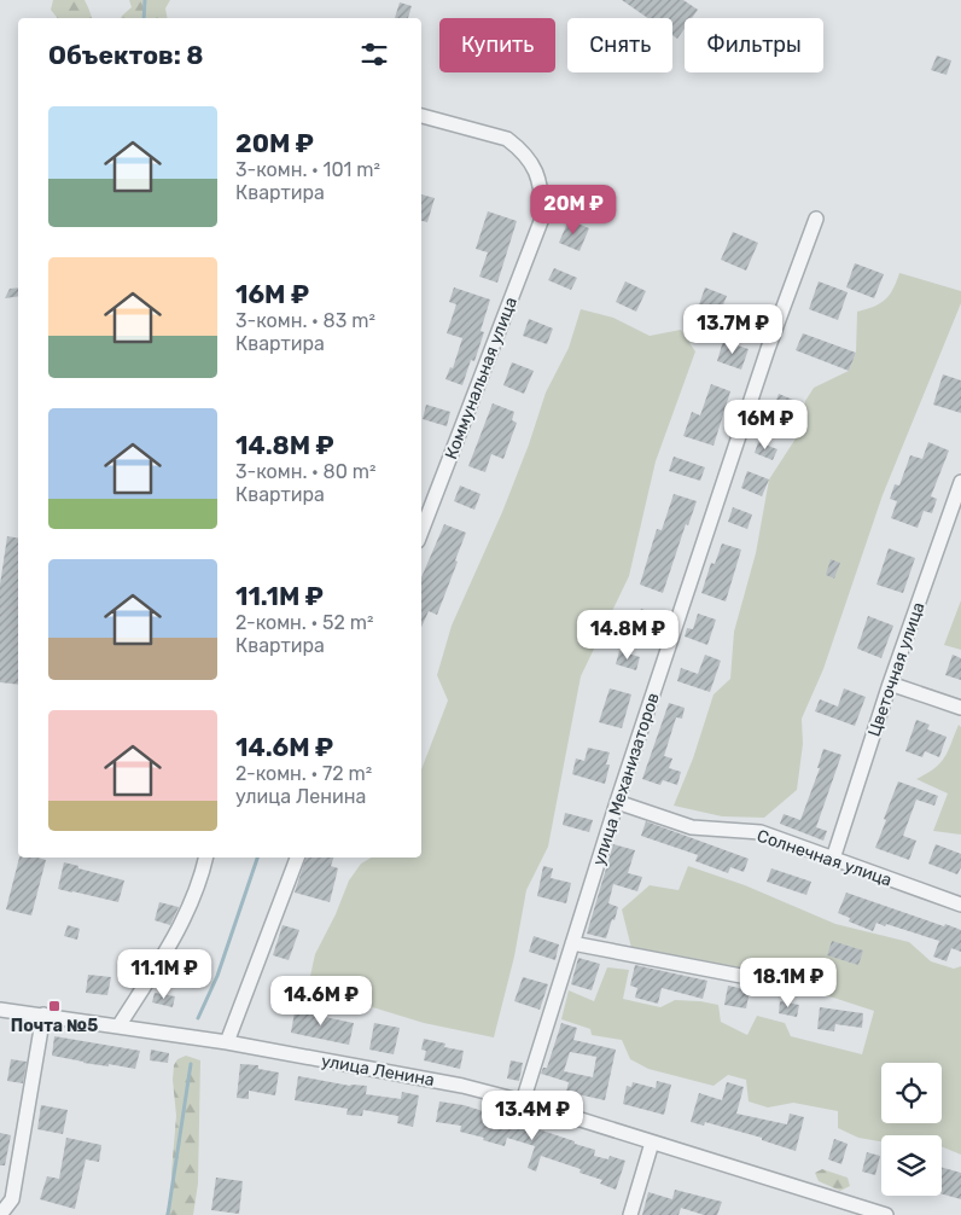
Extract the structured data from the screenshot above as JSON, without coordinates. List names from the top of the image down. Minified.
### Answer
{"streets":{"street":["Коммунальная улица","Цветочная улица","улица Механизаторов","Солнечная улица","улица Ленина"]},"crossings":[["Цветочная улица","Солнечная улица"],["улица Механизаторов","Солнечная улица"],["улица Механизаторов","улица Ленина"]],"places":{"transit":["Почта №5"]},"page":{"chip":["Купить","Снять","Фильтры"],"heading":"Объектов: 8","list":[{"name":"20M ₽","note":"3-комн. · 101 m² · Квартира"},{"name":"16M ₽","note":"3-комн. · 83 m² · Квартира"},{"name":"14.8M ₽","note":"3-комн. · 80 m² · Квартира"},{"name":"11.1M ₽","note":"2-комн. · 52 m² · Квартира"},{"name":"14.6M ₽","note":"2-комн. · 72 m² · улица Ленина"}],"price":["20M ₽","13.7M ₽","16M ₽","14.8M ₽","11.1M ₽","18.1M ₽","14.6M ₽","13.4M ₽"]}}
